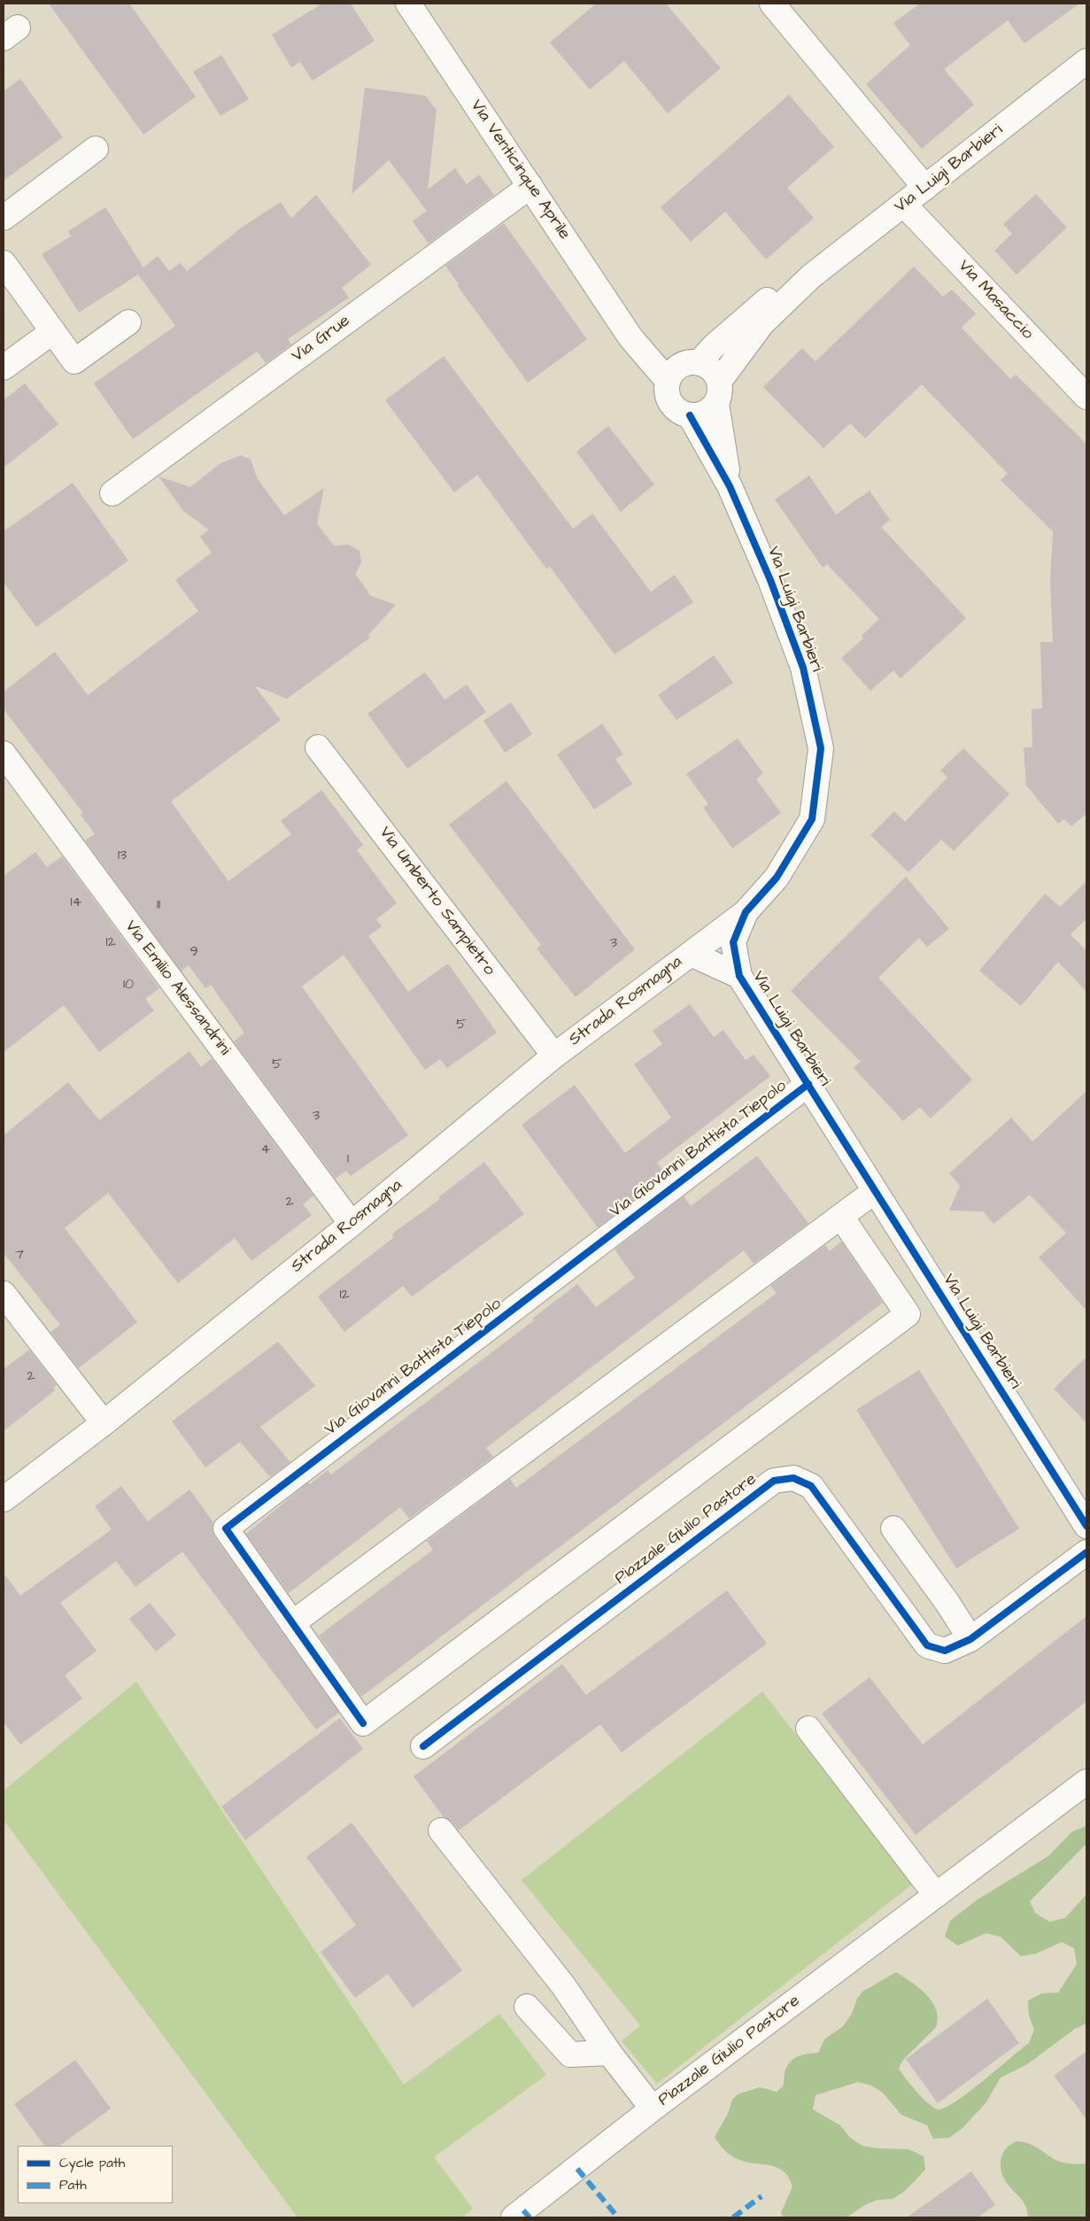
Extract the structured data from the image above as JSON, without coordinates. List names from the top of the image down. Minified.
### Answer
{"streets":{"street":["Via Luigi Barbieri","Via Venticinque Aprile","Via Masaccio","Via Grue","Via Umberto Sampietro","Via Emilio Alessandrini","Strada Rosmagna","Via Giovanni Battista Tiepolo","Piazzale Giulio Pastore"]},"crossings":[["Via Luigi Barbieri","Via Venticinque Aprile"],["Via Luigi Barbieri","Via Masaccio"],["Via Luigi Barbieri","Strada Rosmagna"],["Via Luigi Barbieri","Via Giovanni Battista Tiepolo"],["Via Venticinque Aprile","Via Grue"],["Via Umberto Sampietro","Strada Rosmagna"],["Via Emilio Alessandrini","Strada Rosmagna"]],"house_numbers":["13","14","11","12","3","9","10","5","5","3","4","1","2","7","12","2"],"legend":["Cycle path","Path"]}
